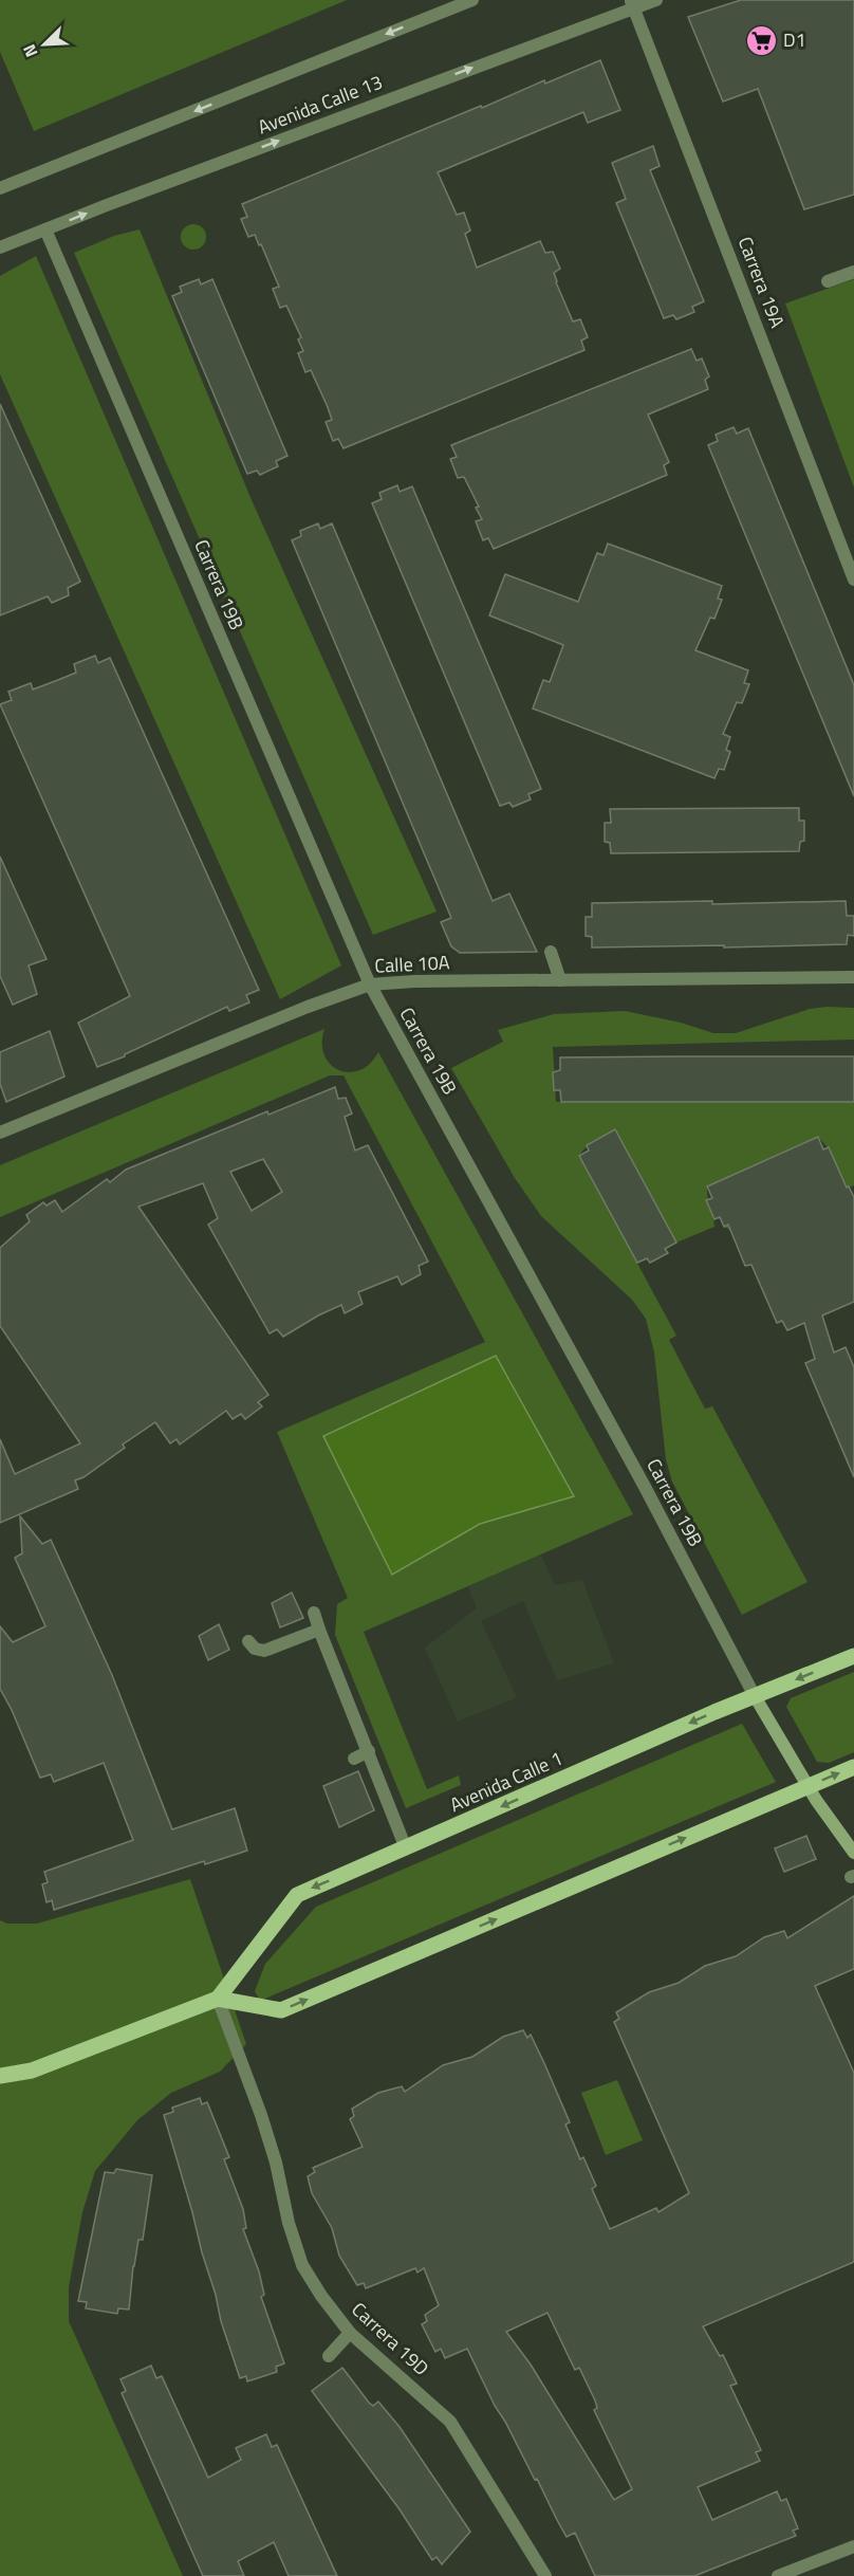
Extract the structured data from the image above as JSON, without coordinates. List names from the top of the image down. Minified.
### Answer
{"streets":{"main road":["Carrera 19B","Avenida Calle 1"],"street":["Avenida Calle 13","Carrera 19A","Calle 10A","Carrera 19D"]},"crossings":[["Avenida Calle 13","Carrera 19A"],["Avenida Calle 13","Carrera 19B"],["Carrera 19B","Calle 10A"],["Carrera 19B","Avenida Calle 1"],["Avenida Calle 1","Carrera 19D"]],"places":{"supermarket":["D1"]},"north":"bottom left"}
